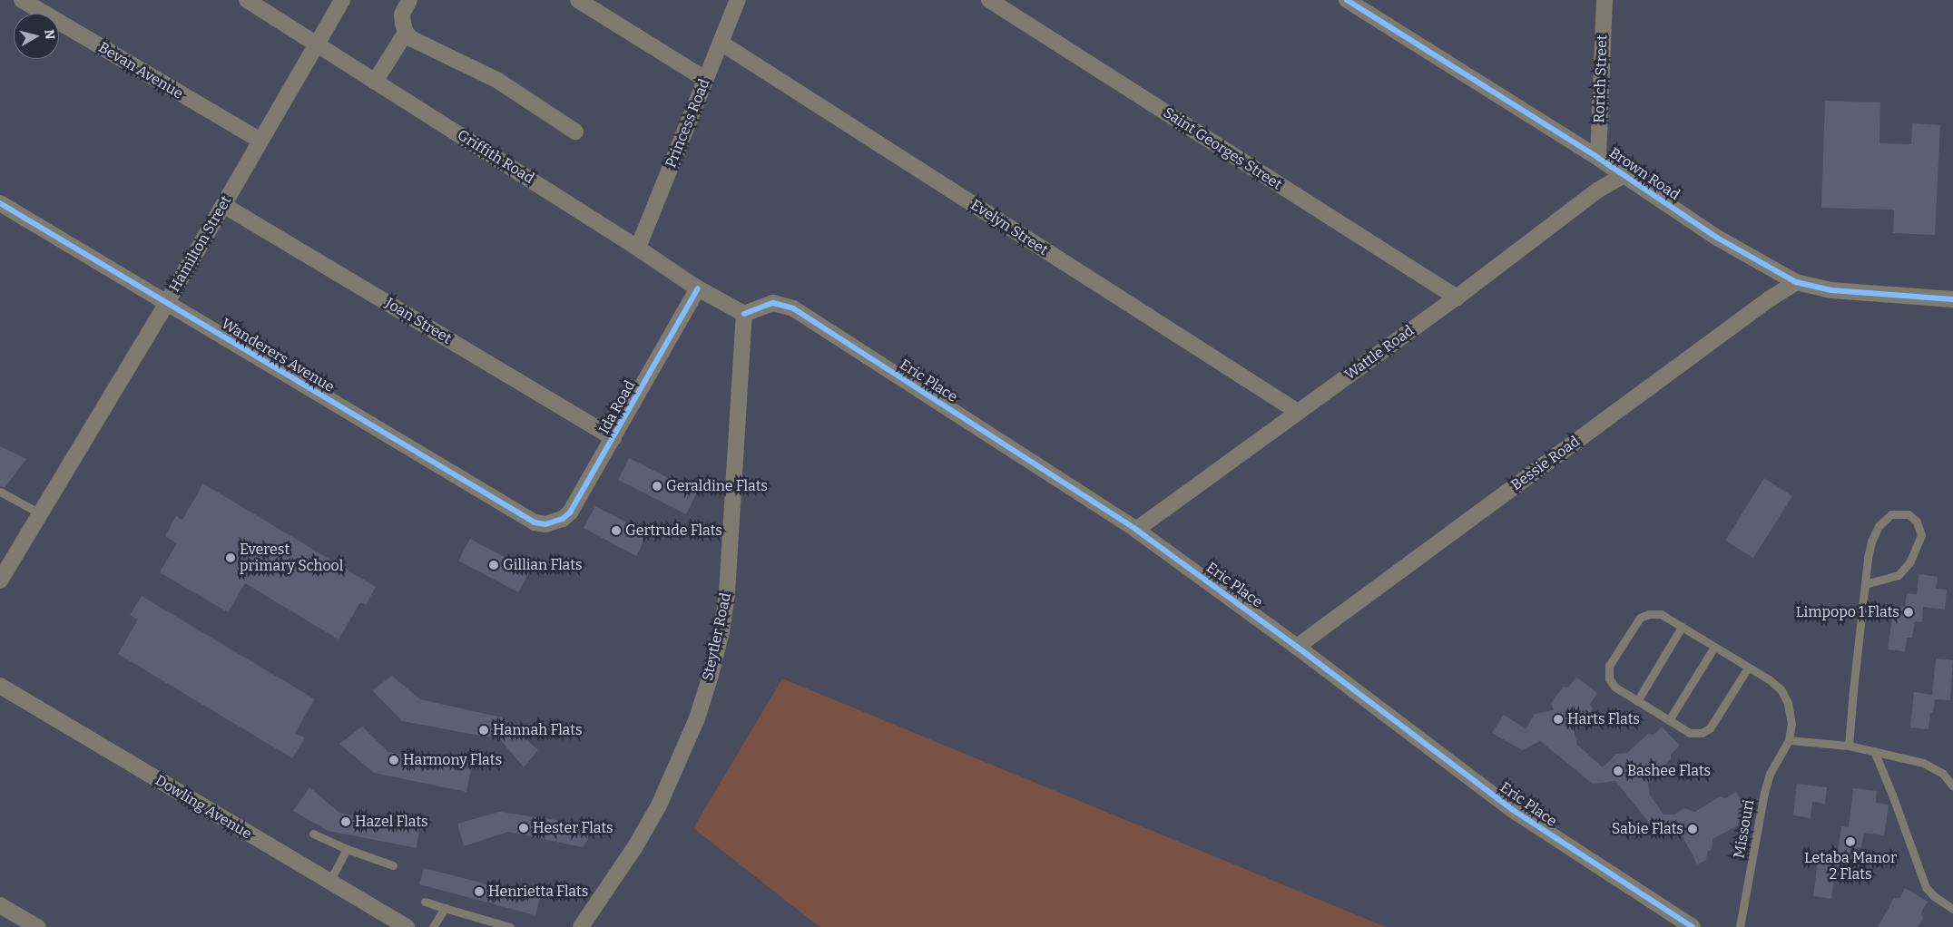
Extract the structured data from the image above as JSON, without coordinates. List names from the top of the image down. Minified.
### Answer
{"streets":{"street":["Bevan Avenue","Rorich Street","Princess Road","Saint Georges Street","Griffith Road","Brown Road","Evelyn Street","Hamilton Street","Joan Street","Wattle Road","Wanderers Avenue","Eric Place","Ida Road","Bessie Road","Steytler Road","Dowling Avenue"],"lane":["Missouri"]},"crossings":[["Bevan Avenue","Hamilton Street"],["Rorich Street","Brown Road"],["Princess Road","Griffith Road"],["Princess Road","Evelyn Street"],["Saint Georges Street","Wattle Road"],["Griffith Road","Hamilton Street"],["Griffith Road","Eric Place"],["Griffith Road","Ida Road"],["Griffith Road","Steytler Road"],["Brown Road","Wattle Road"],["Brown Road","Bessie Road"],["Evelyn Street","Wattle Road"],["Hamilton Street","Joan Street"],["Hamilton Street","Wanderers Avenue"],["Joan Street","Ida Road"],["Wattle Road","Eric Place"],["Wanderers Avenue","Ida Road"],["Eric Place","Bessie Road"],["Eric Place","Steytler Road"]],"places":["Geraldine Flats","Gertrude Flats","Everest primary School","Gillian Flats","Limpopo 1 Flats","Harts Flats","Hannah Flats","Harmony Flats","Bashee Flats","Hazel Flats","Hester Flats","Sabie Flats","Letaba Manor 2 Flats","Henrietta Flats"],"north":"right"}
